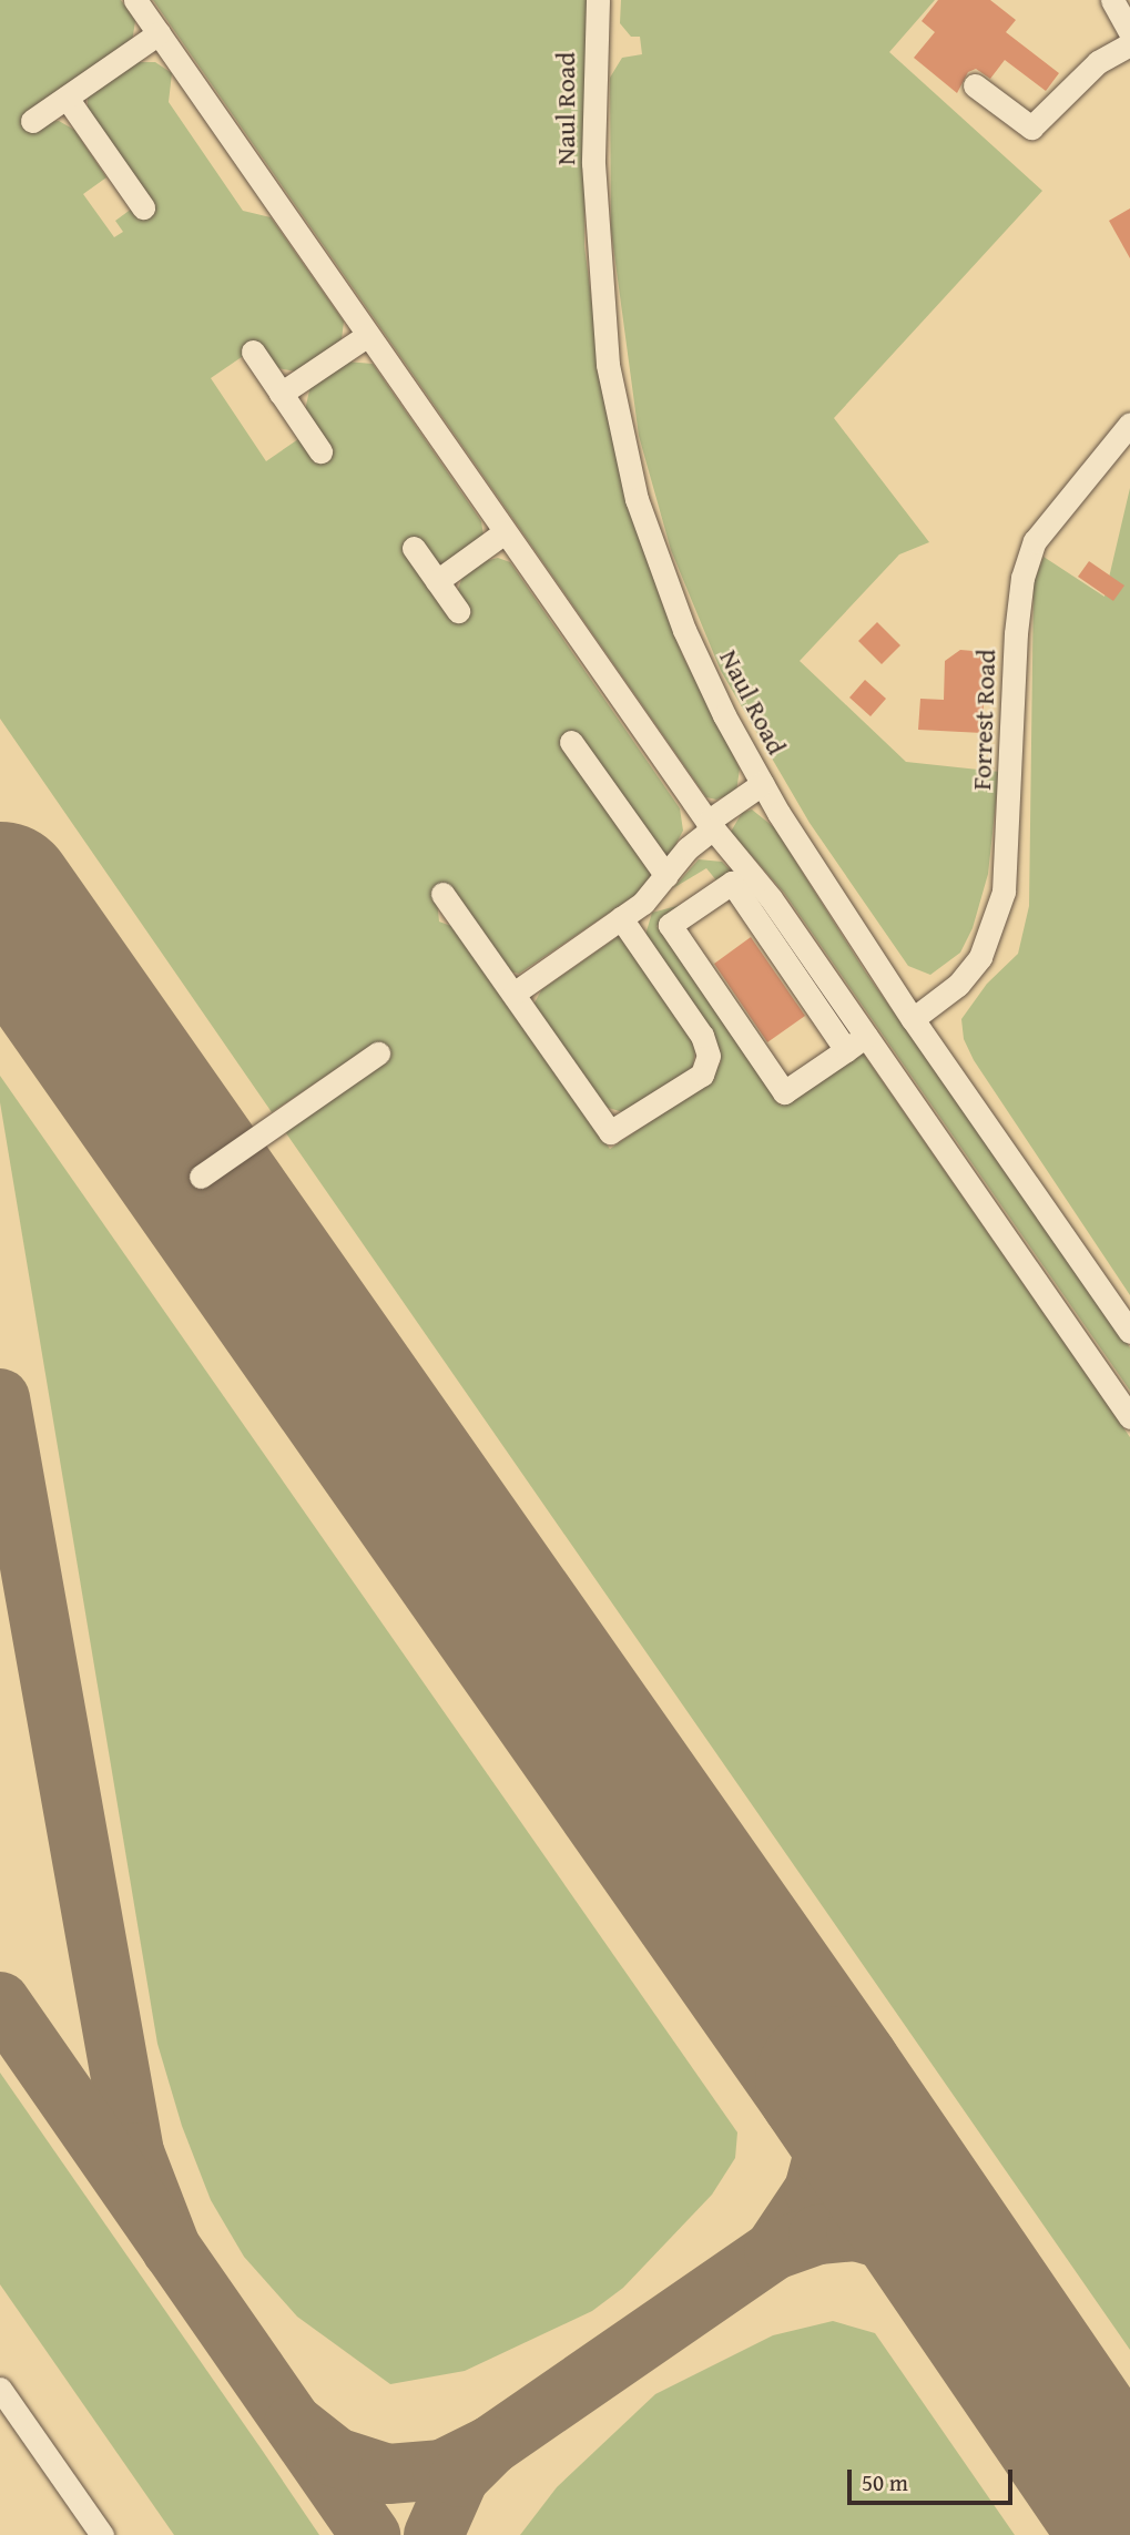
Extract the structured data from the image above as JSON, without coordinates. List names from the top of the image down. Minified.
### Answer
{"streets":{"street":["Naul Road","Forrest Road"]},"crossings":[["Naul Road","Forrest Road"]],"scale_bar":"50 m"}
